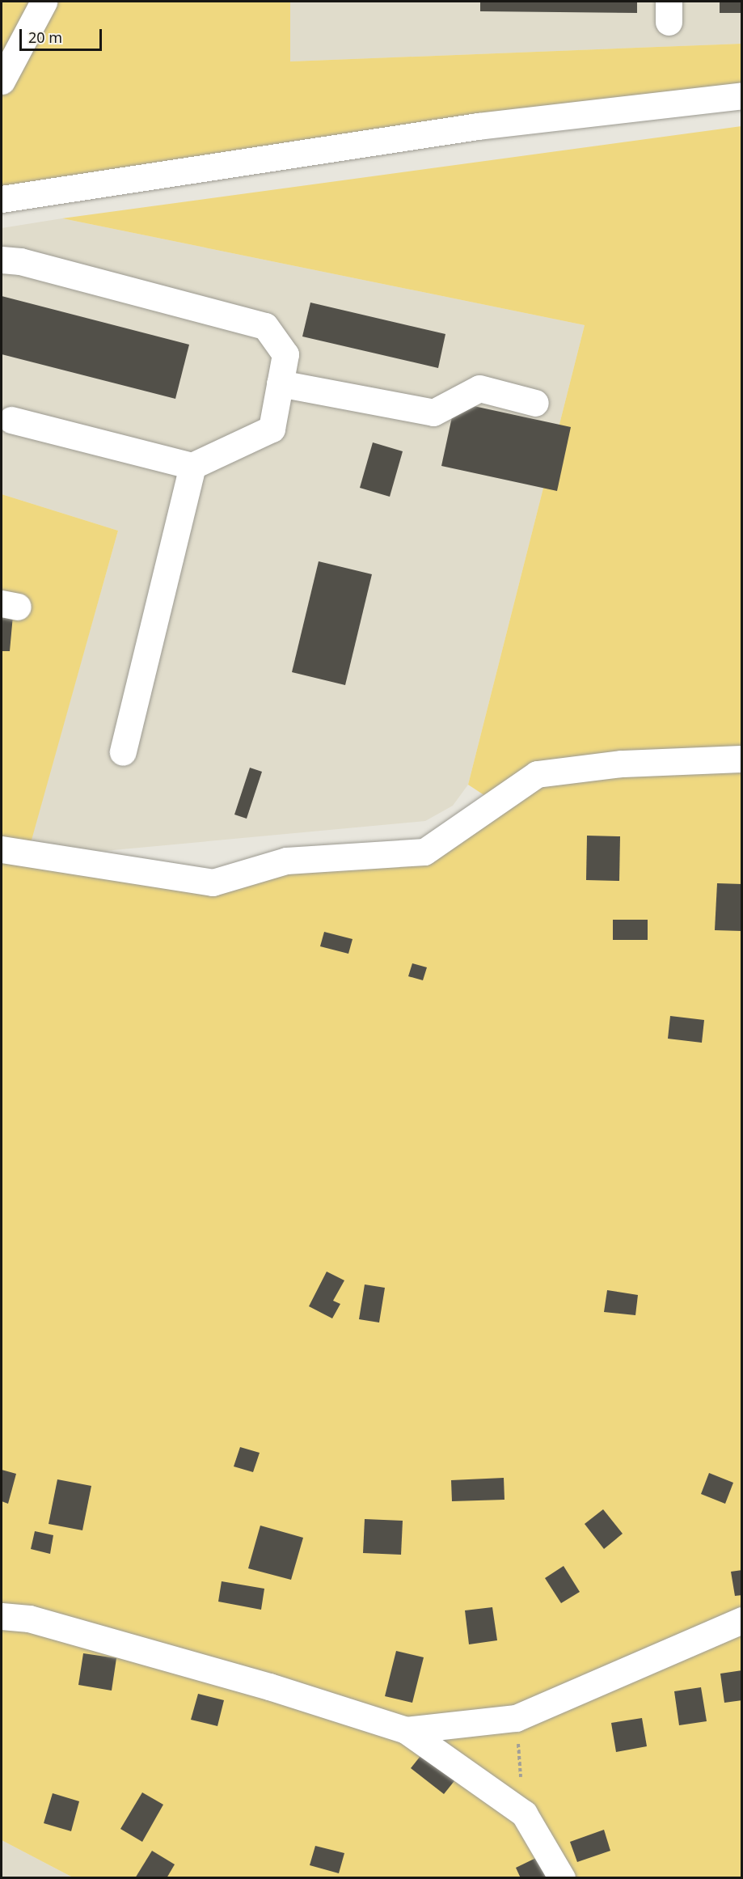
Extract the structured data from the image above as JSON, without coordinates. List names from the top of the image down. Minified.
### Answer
{"scale_bar":"20 m"}
